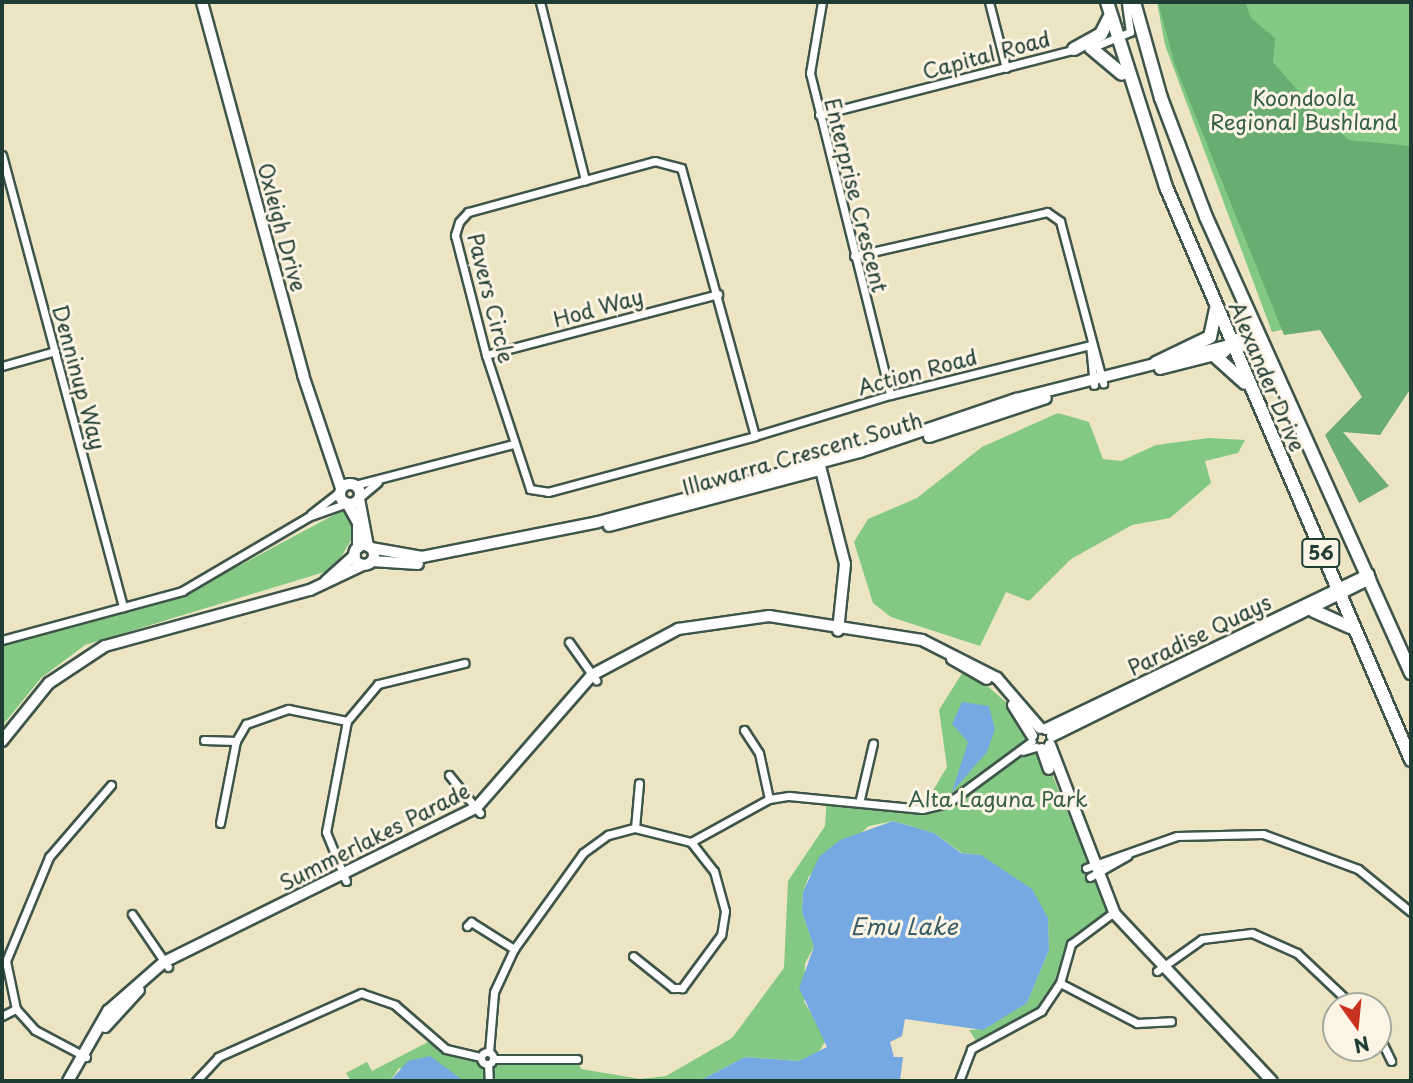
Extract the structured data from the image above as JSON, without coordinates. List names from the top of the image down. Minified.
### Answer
{"streets":{"main road":["Alexander Drive","56"],"street":["Capital Road","Enterprise Crescent","Oxleigh Drive","Pavers Circle","Hod Way","Action Road","Denninup Way","Illawarra Crescent South","Paradise Quays","Summerlakes Parade"]},"crossings":[["Capital Road","Enterprise Crescent"],["Capital Road","Alexander Drive"],["Enterprise Crescent","Action Road"],["Pavers Circle","Hod Way"],["Pavers Circle","Action Road"],["Alexander Drive","Illawarra Crescent South"],["Alexander Drive","Paradise Quays"],["Paradise Quays","Summerlakes Parade"]],"water":["Emu Lake"],"parks":["Koondoola Regional Bushland","Alta Laguna Park"],"north":"bottom"}
